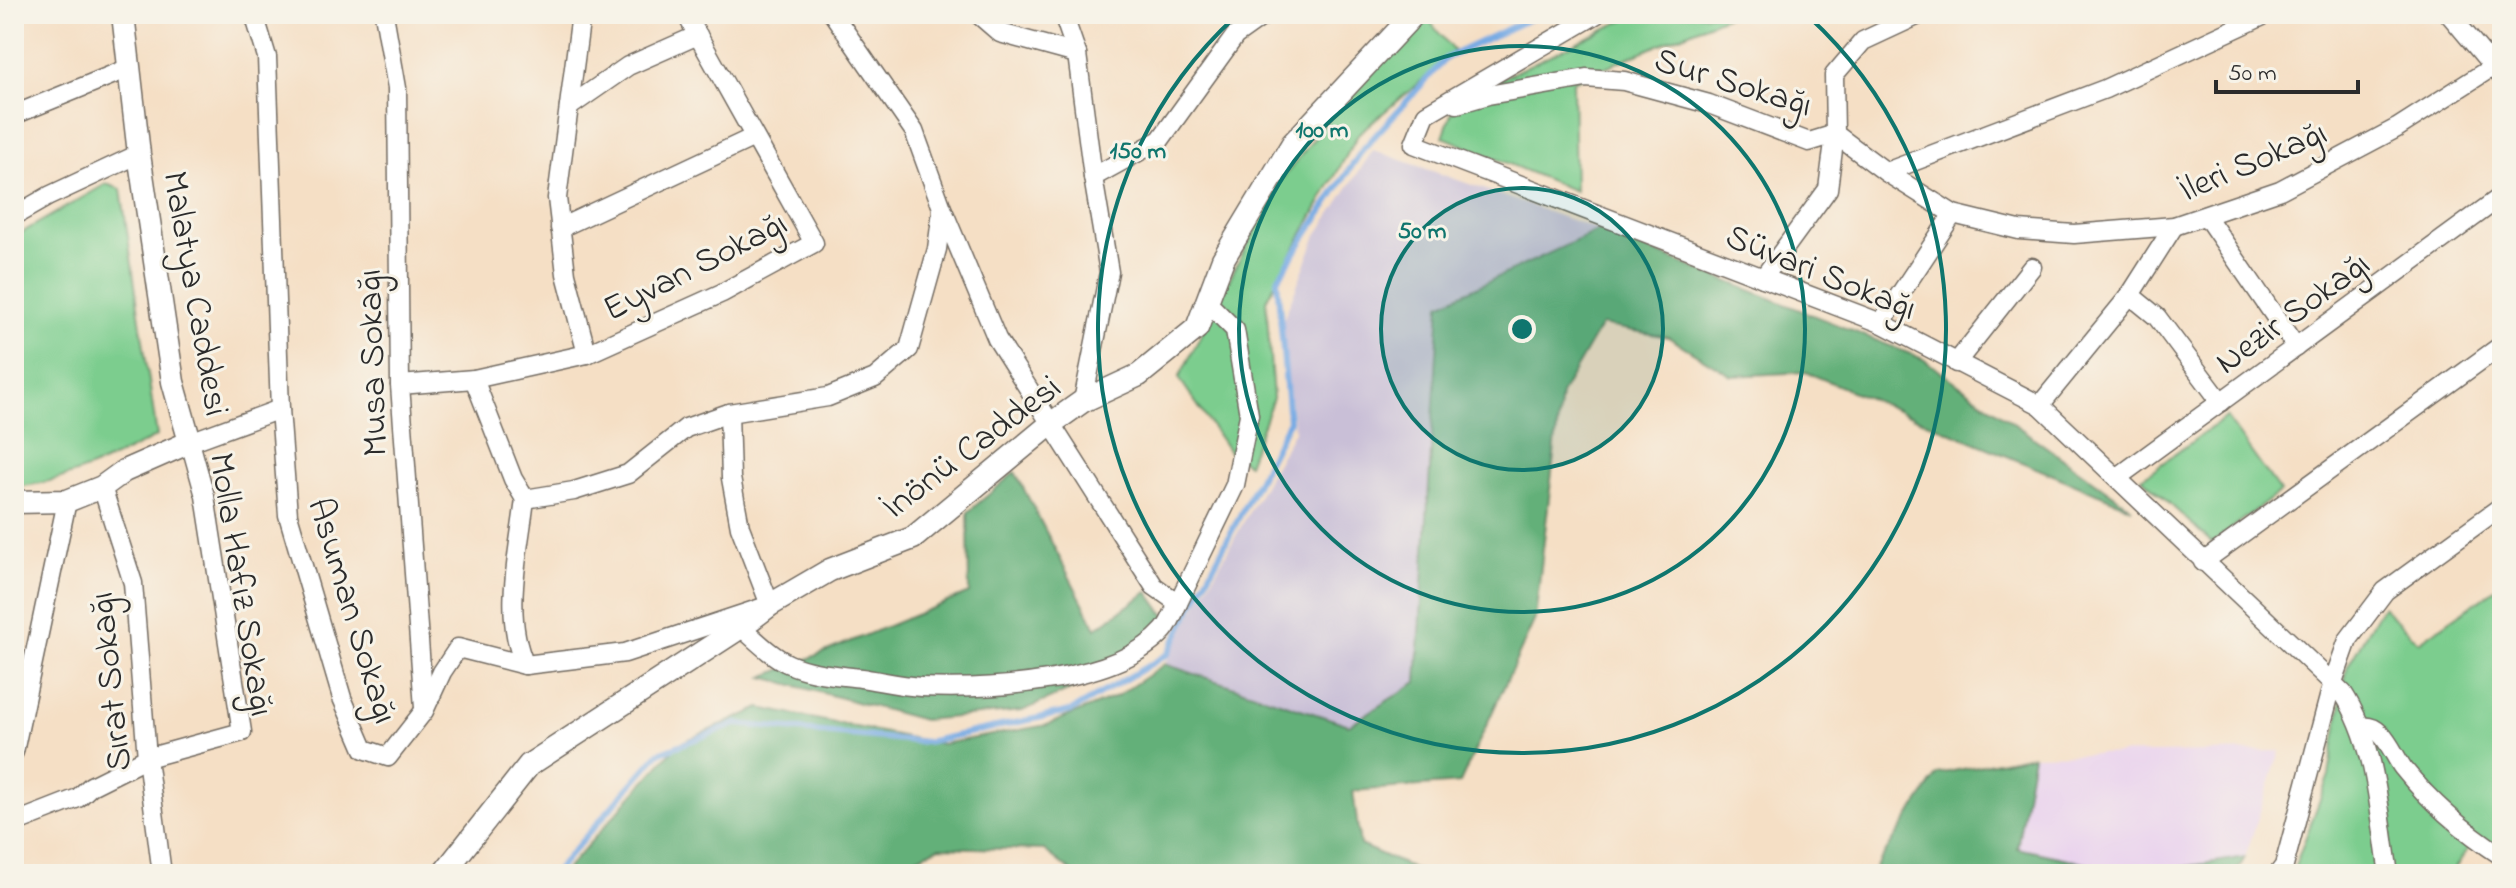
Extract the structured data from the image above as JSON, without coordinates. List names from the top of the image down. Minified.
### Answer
{"streets":{"street":["Sur Sokağı","İleri Sokağı","Eyvan Sokağı","Süvari Sokağı","Malatya Caddesi","Nezir Sokağı","Musa Sokağı","İnönü Caddesi","Molla Hafız Sokağı","Asuman Sokağı","Sırat Sokağı"]},"crossings":[["Sur Sokağı","İleri Sokağı"],["Sur Sokağı","Süvari Sokağı"],["Eyvan Sokağı","Musa Sokağı"],["Süvari Sokağı","Nezir Sokağı"],["Malatya Caddesi","Molla Hafız Sokağı"],["Malatya Caddesi","Sırat Sokağı"],["Musa Sokağı","Asuman Sokağı"],["İnönü Caddesi","Asuman Sokağı"],["Molla Hafız Sokağı","Sırat Sokağı"]],"scale_bar":"50 m","rings":["100 m","150 m","50 m"]}
